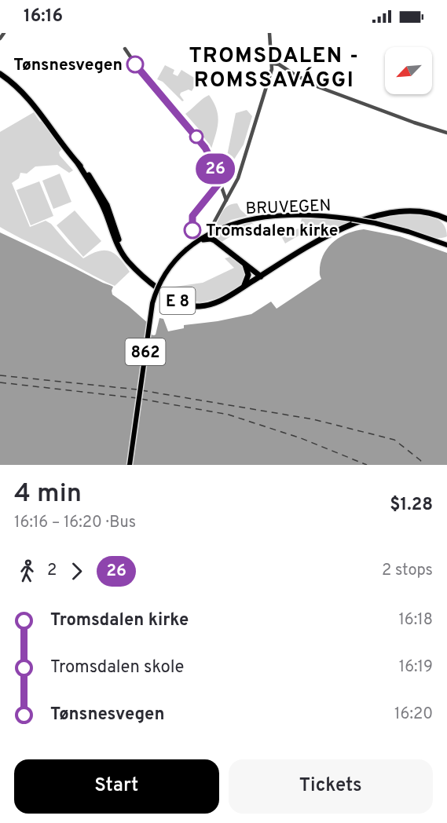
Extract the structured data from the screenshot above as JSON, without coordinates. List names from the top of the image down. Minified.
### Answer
{"streets":{"highway":["E 8"],"main road":["BRUVEGEN","862"]},"crossings":[["BRUVEGEN","862"]],"districts":["TROMSDALEN - ROMSSAVÁGGI"],"places":["Tønsnesvegen","Tromsdalen kirke"],"lines":["bus line 26"],"north":"bottom left","page":{"status":"16:16","on_map":"26","heading":["4 min","16:16 – 16:20 · Bus","$1.28"],"legs":["2","26","2 stops"],"list":[{"name":"Tromsdalen kirke","value":"16:18"},{"name":"Tromsdalen skole","value":"16:19"},{"name":"Tønsnesvegen","value":"16:20"}],"buttons":["Start","Tickets"]}}
